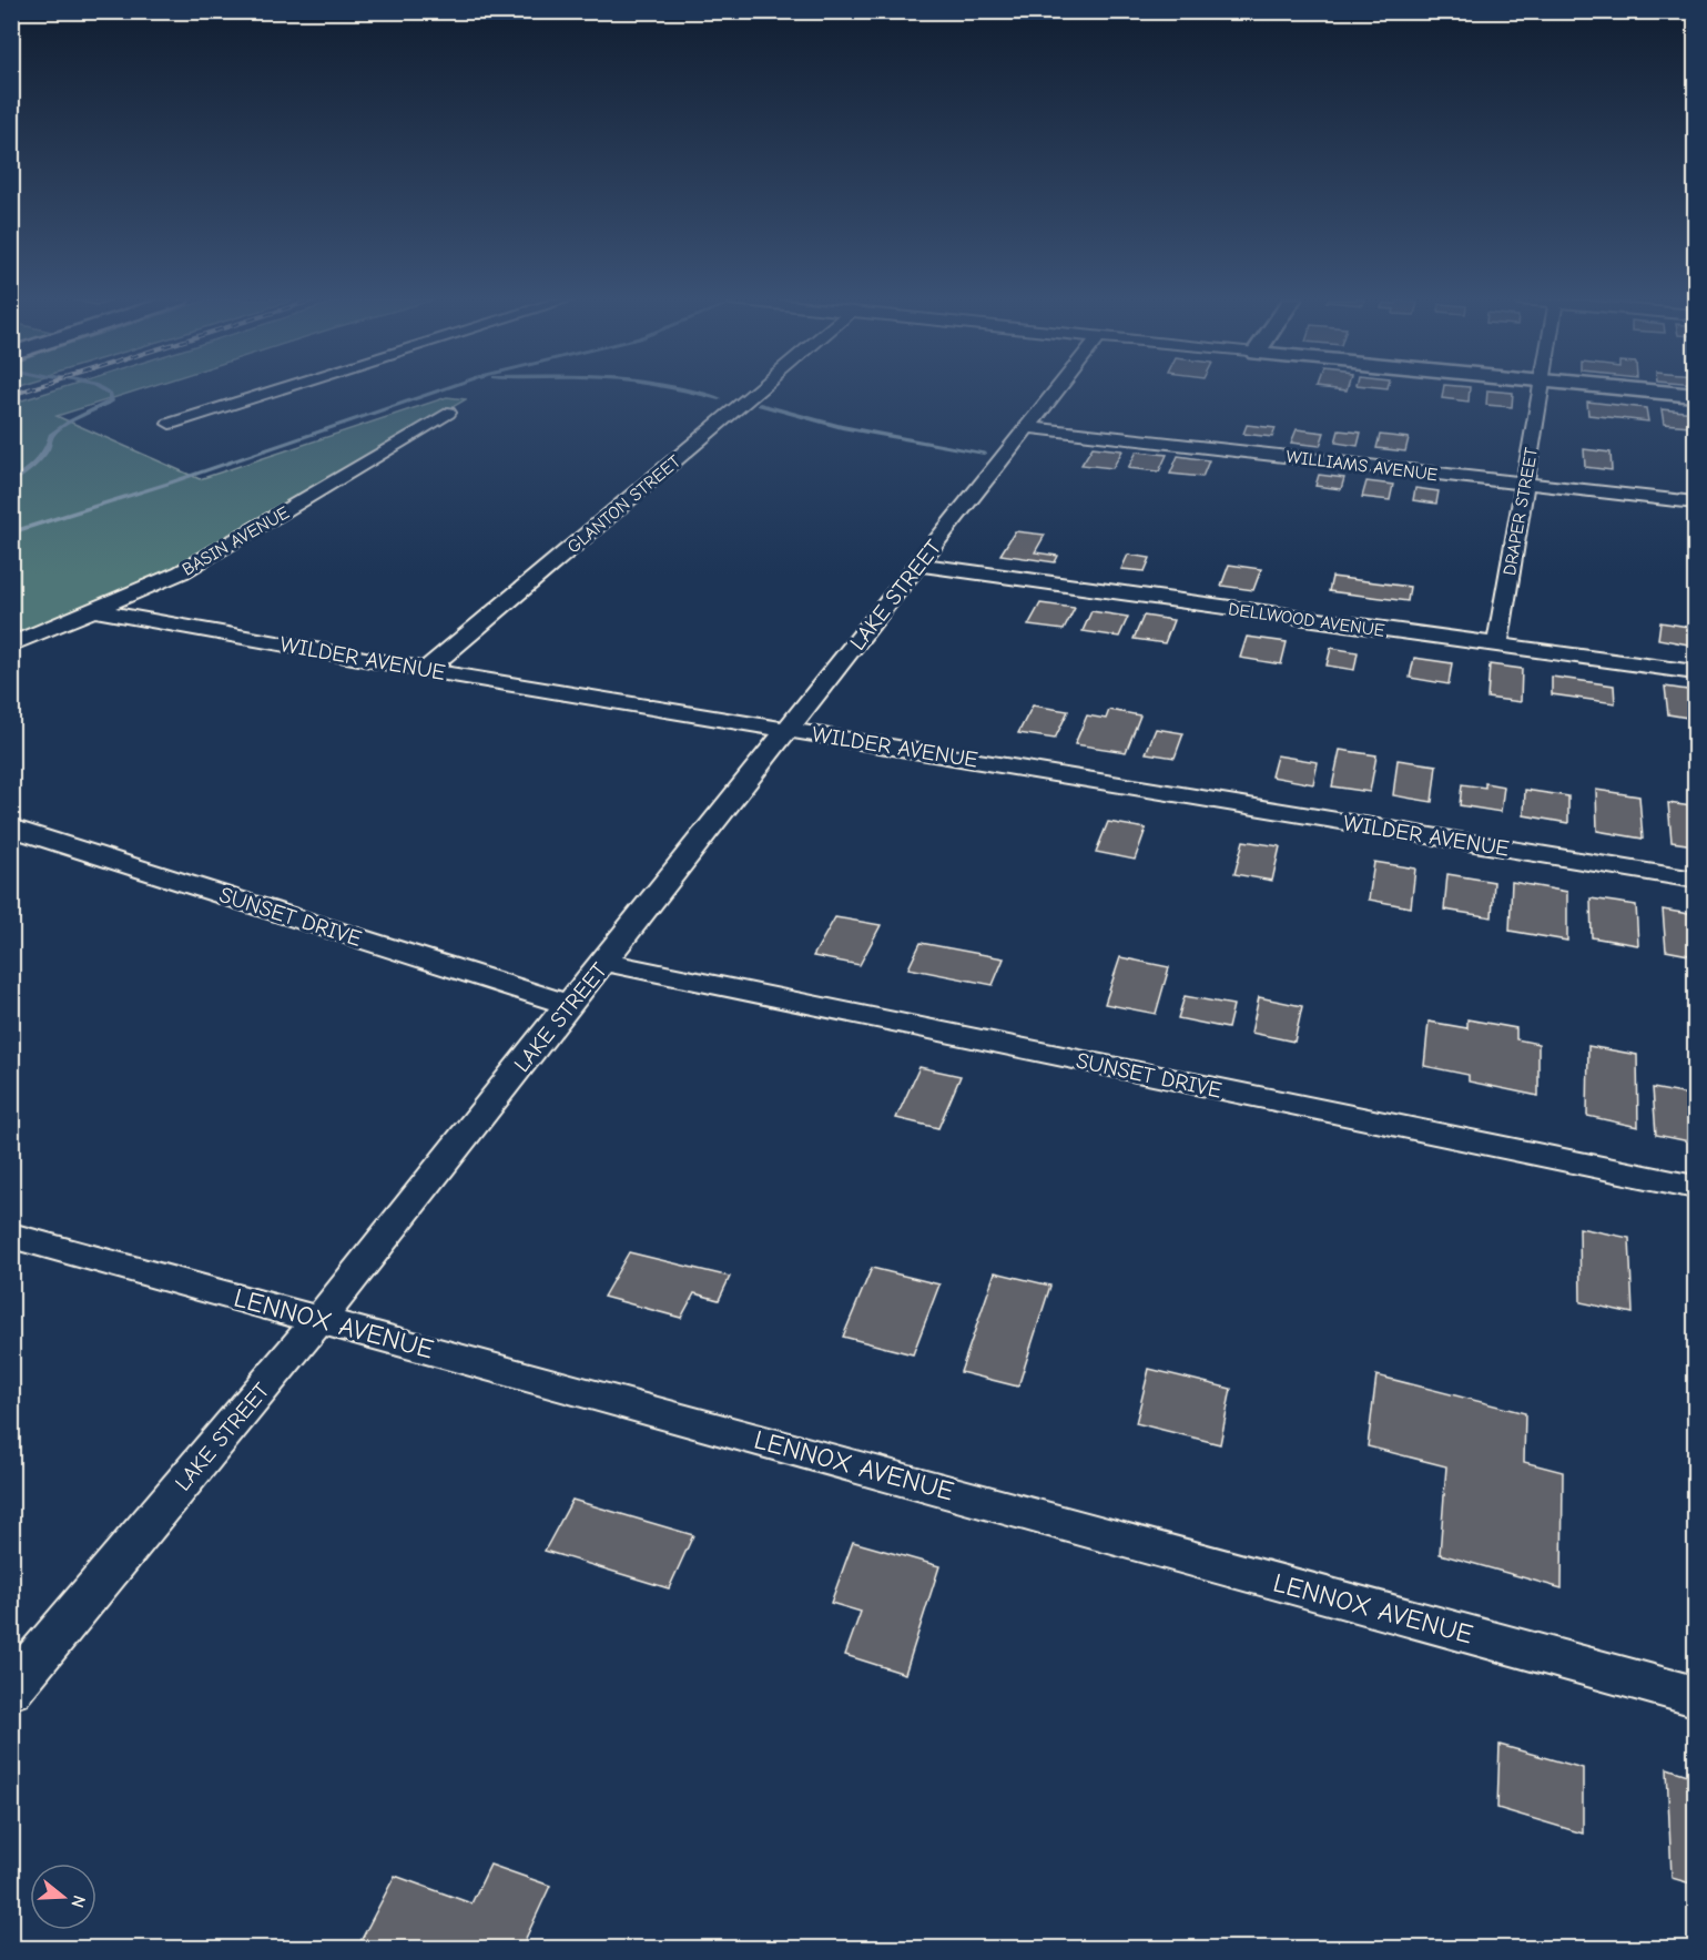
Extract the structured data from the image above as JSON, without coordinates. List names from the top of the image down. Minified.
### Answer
{"streets":{"street":["WILLIAMS AVENUE","GLANTON STREET","DRAPER STREET","BASIN AVENUE","LAKE STREET","DELLWOOD AVENUE","WILDER AVENUE","SUNSET DRIVE","LENNOX AVENUE"]},"crossings":[["WILLIAMS AVENUE","DRAPER STREET"],["WILLIAMS AVENUE","LAKE STREET"],["GLANTON STREET","WILDER AVENUE"],["DRAPER STREET","DELLWOOD AVENUE"],["BASIN AVENUE","WILDER AVENUE"],["LAKE STREET","DELLWOOD AVENUE"],["LAKE STREET","WILDER AVENUE"],["LAKE STREET","SUNSET DRIVE"],["LAKE STREET","LENNOX AVENUE"]],"north":"right"}
